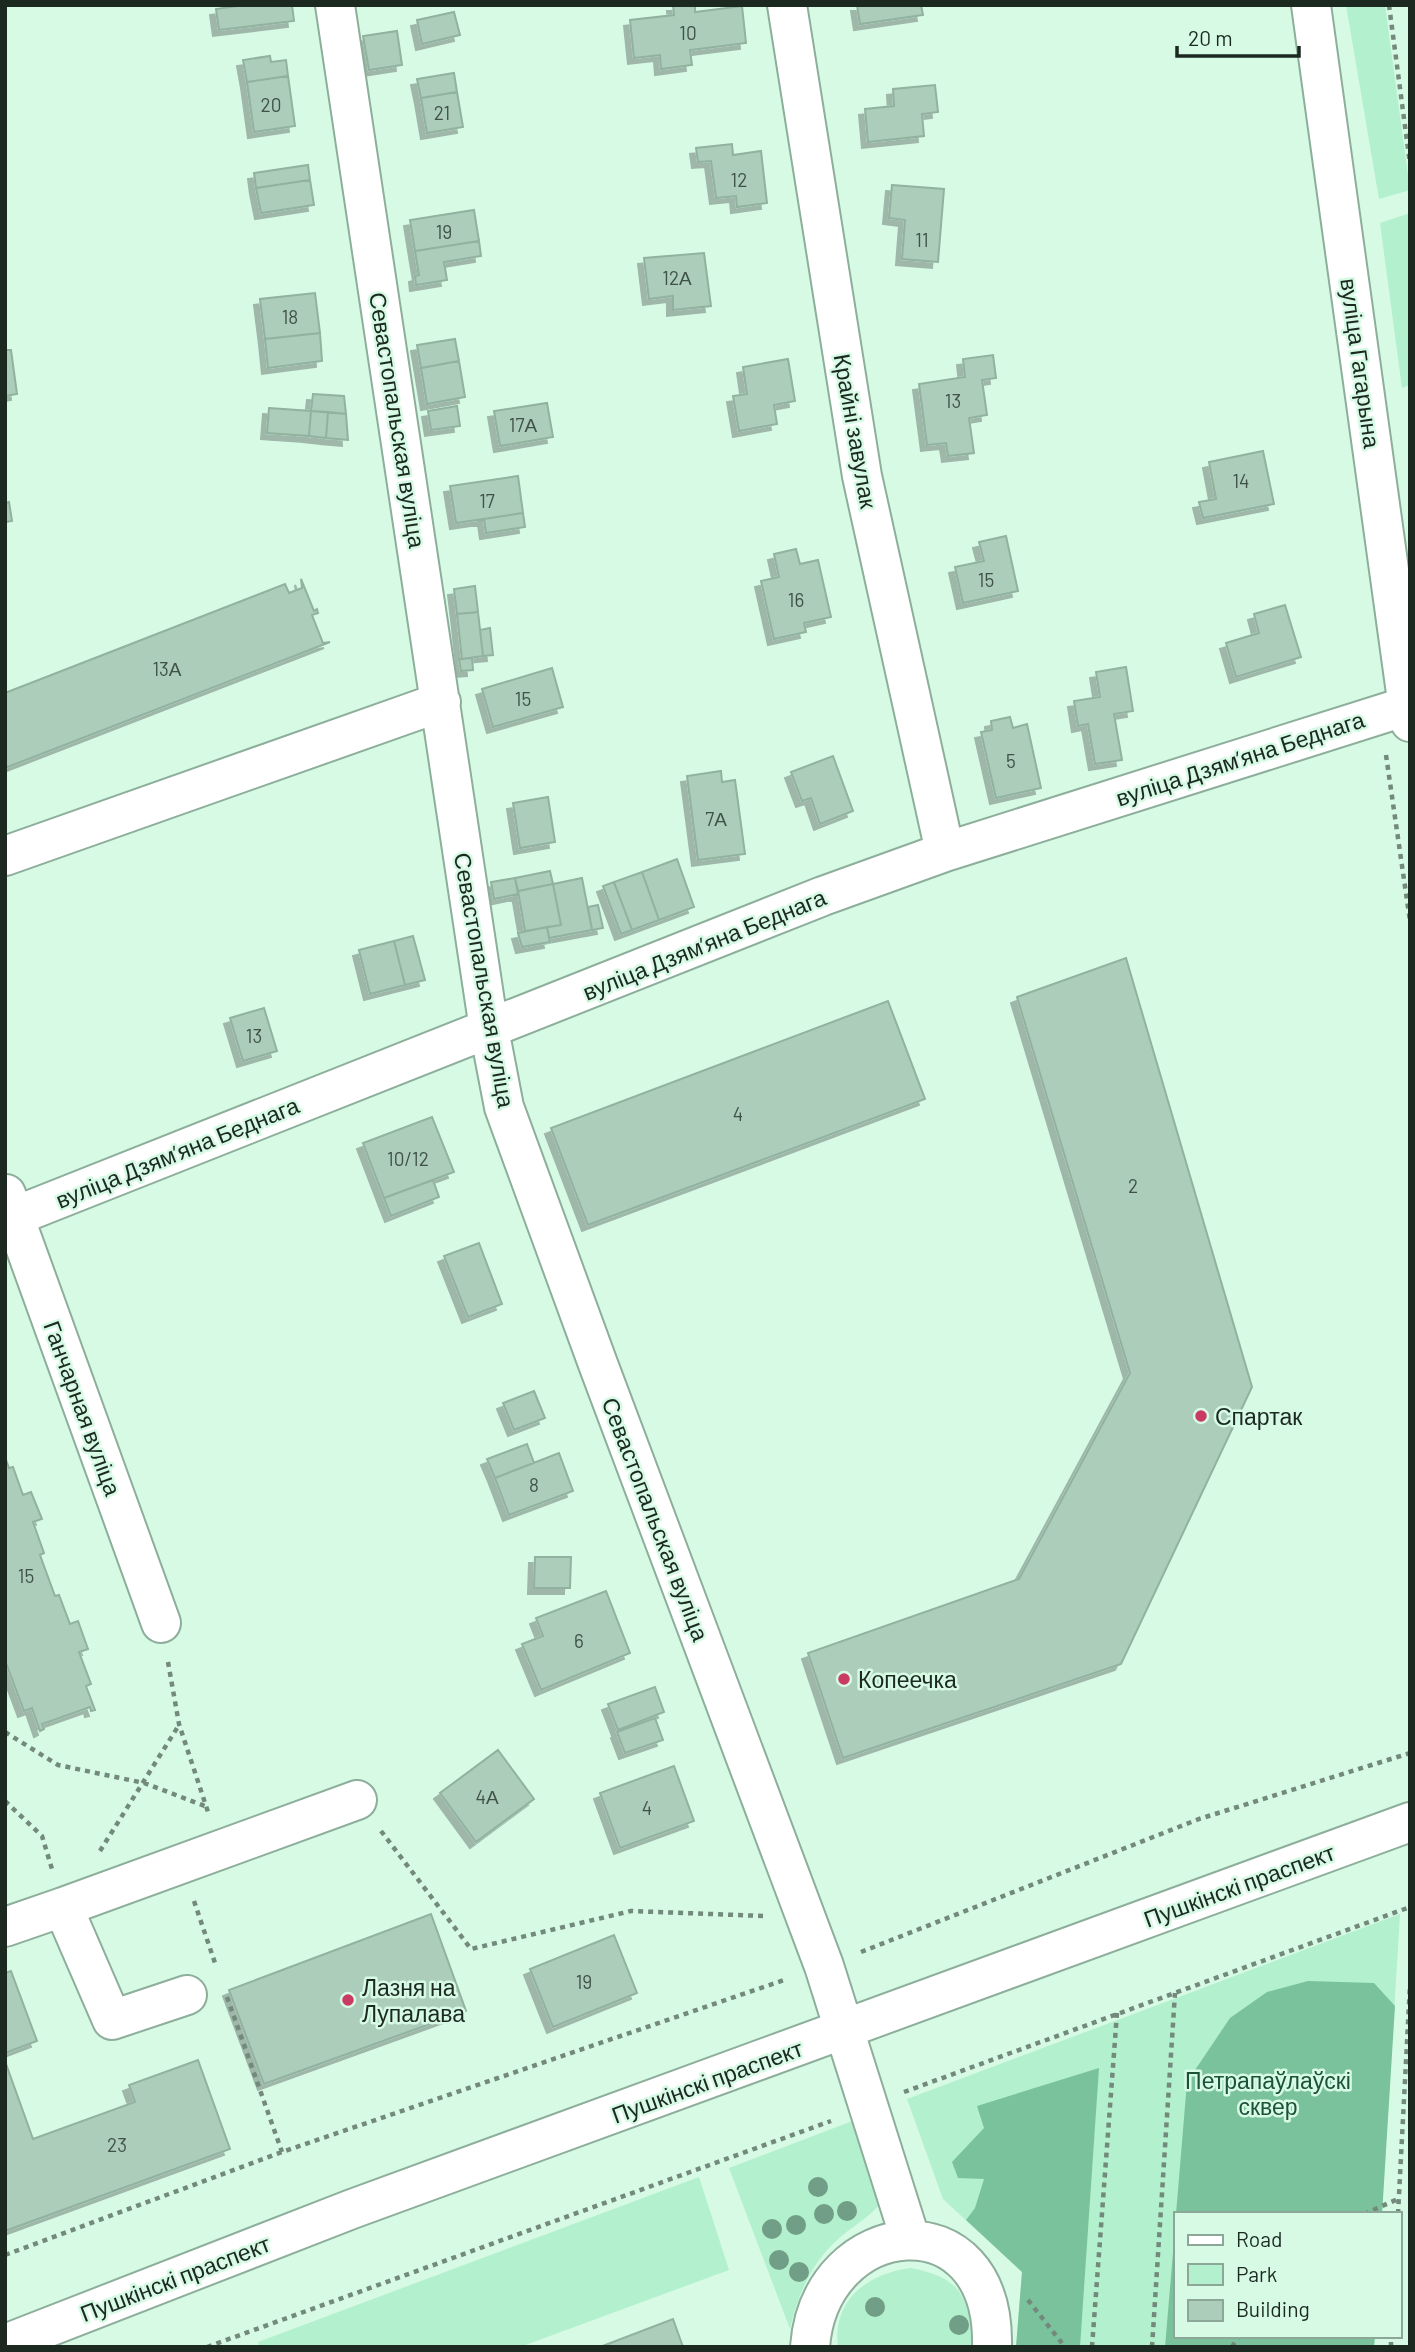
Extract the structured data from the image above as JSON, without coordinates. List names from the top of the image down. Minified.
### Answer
{"streets":{"street":["вуліца Гагарына","Севастопальская вуліца","Крайні завулак","вуліца Дзямʼяна Беднага","Ганчарная вуліца","Пушкінскі праспект"]},"crossings":[["вуліца Гагарына","вуліца Дзямʼяна Беднага"],["Севастопальская вуліца","вуліца Дзямʼяна Беднага"],["Севастопальская вуліца","Пушкінскі праспект"],["Крайні завулак","вуліца Дзямʼяна Беднага"],["вуліца Дзямʼяна Беднага","Ганчарная вуліца"]],"parks":["Петрапаўлаўскі сквер"],"places":["Спартак","Копеечка","Лазня на Лупалава"],"house_numbers":["10","20","21","12","19","11","12А","18","13","17А","14","17","15","16","13А","15","5","7А","13","4","10/12","2","8","15","6","4А","4","19","23"],"legend":["Road","Park","Building"],"scale_bar":"20 m"}
